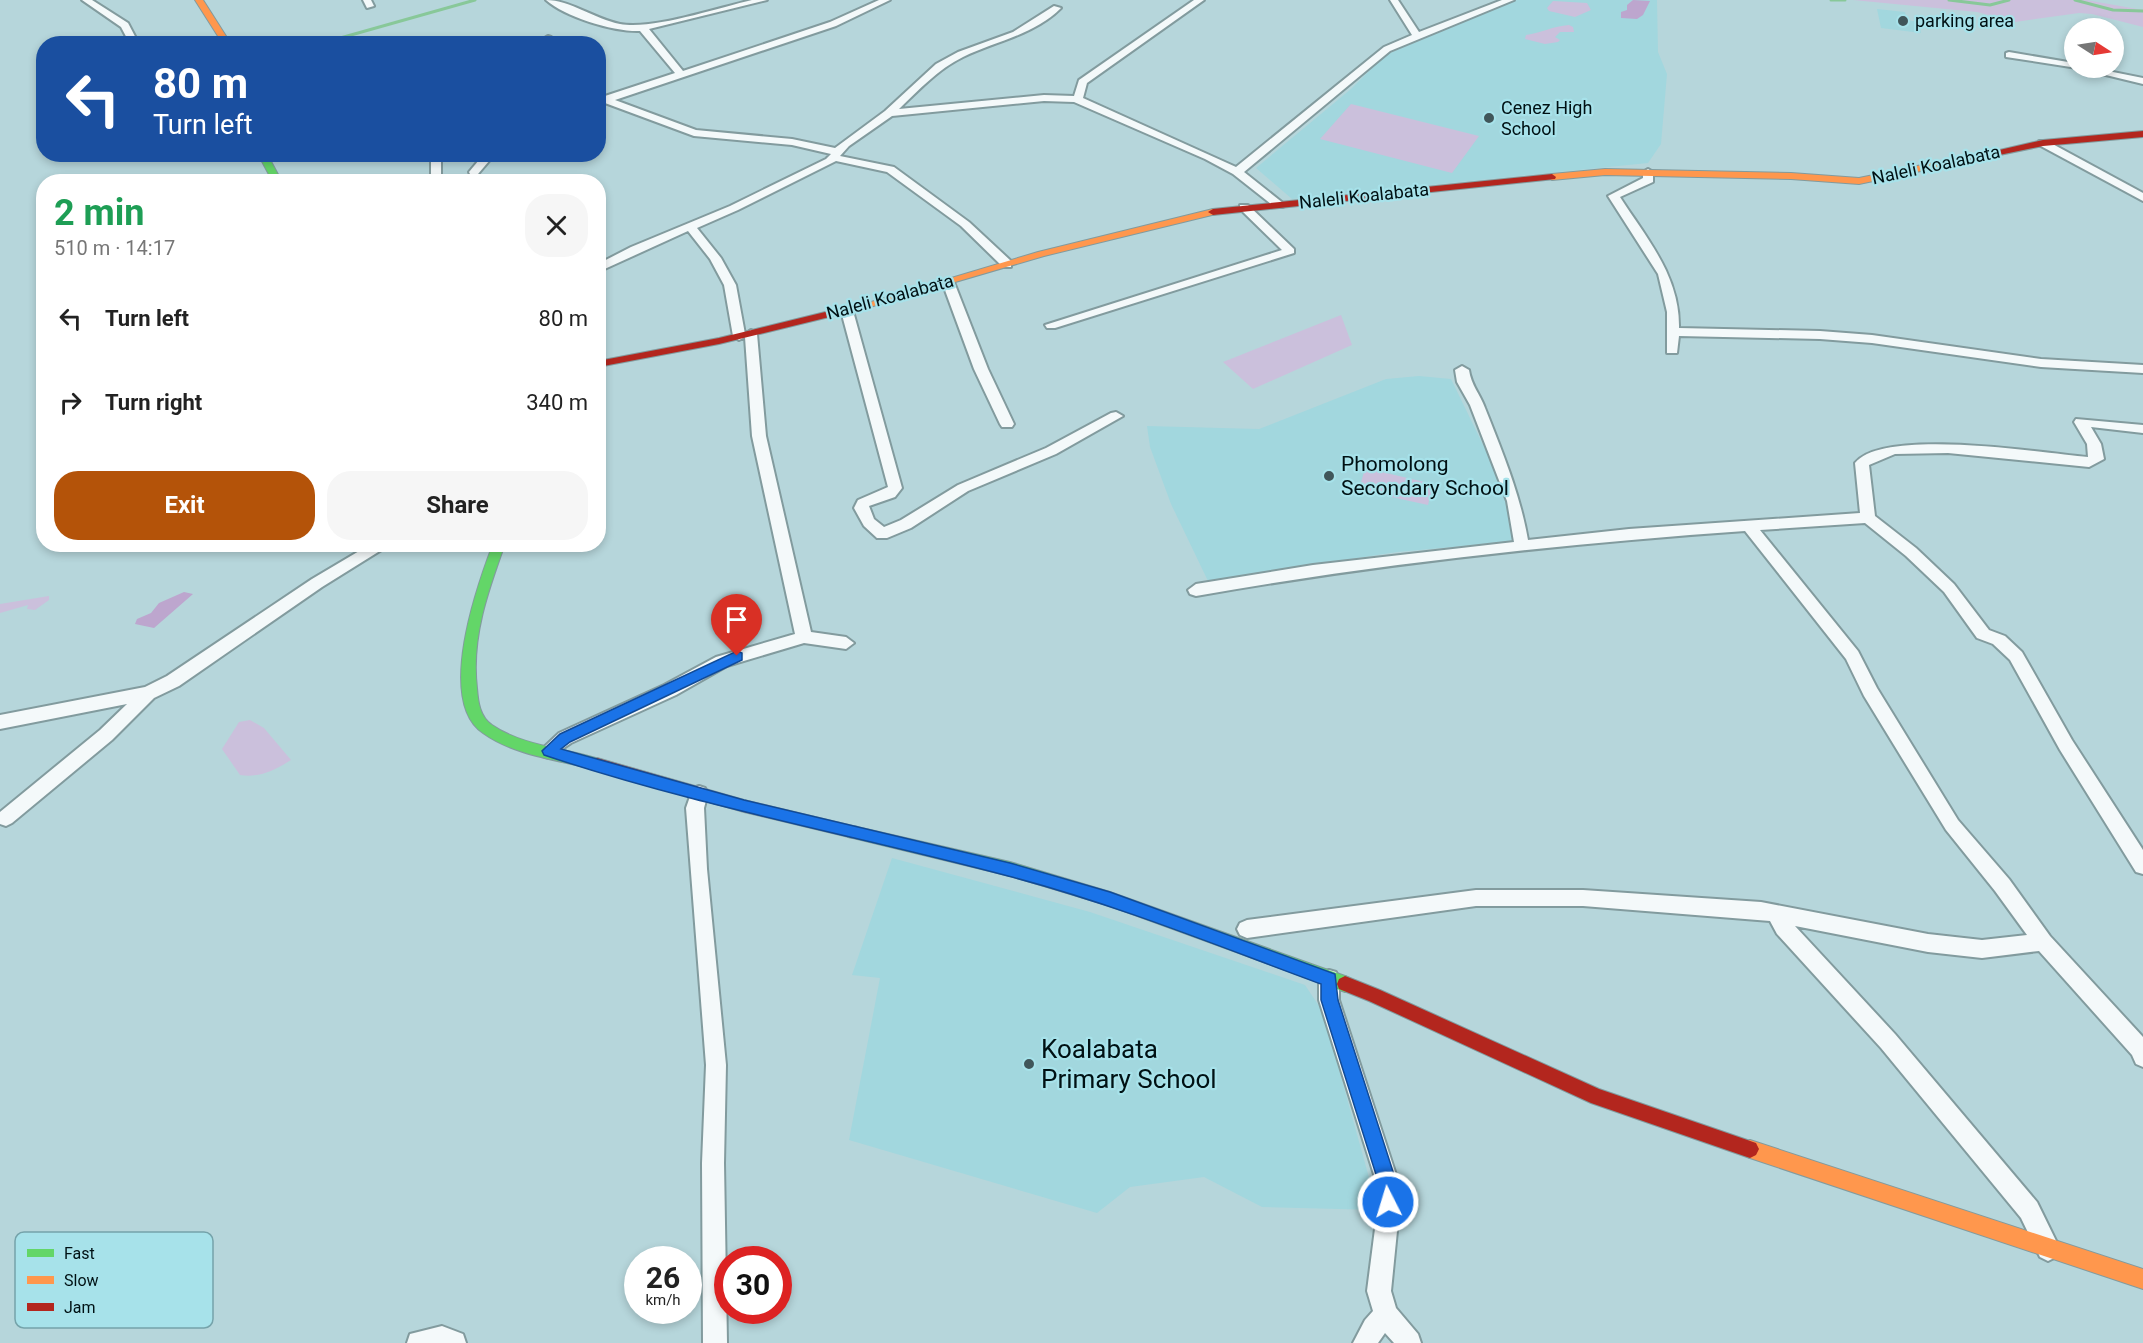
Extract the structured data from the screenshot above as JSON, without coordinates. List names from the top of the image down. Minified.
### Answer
{"streets":{"street":["Naleli Koalabata"]},"places":["parking area","Cenez High School","Phomolong Secondary School","Koalabata Primary School"],"legend":["Fast","Slow","Jam"],"north":"right","page":{"turn":["80 m","Turn left"],"heading":["2 min","510 m · 14:17"],"list":[{"name":"Turn left","value":"80 m"},{"name":"Turn right","value":"340 m"}],"buttons":["Exit","Share"],"speed":"26 km/h","limit":"30"}}
